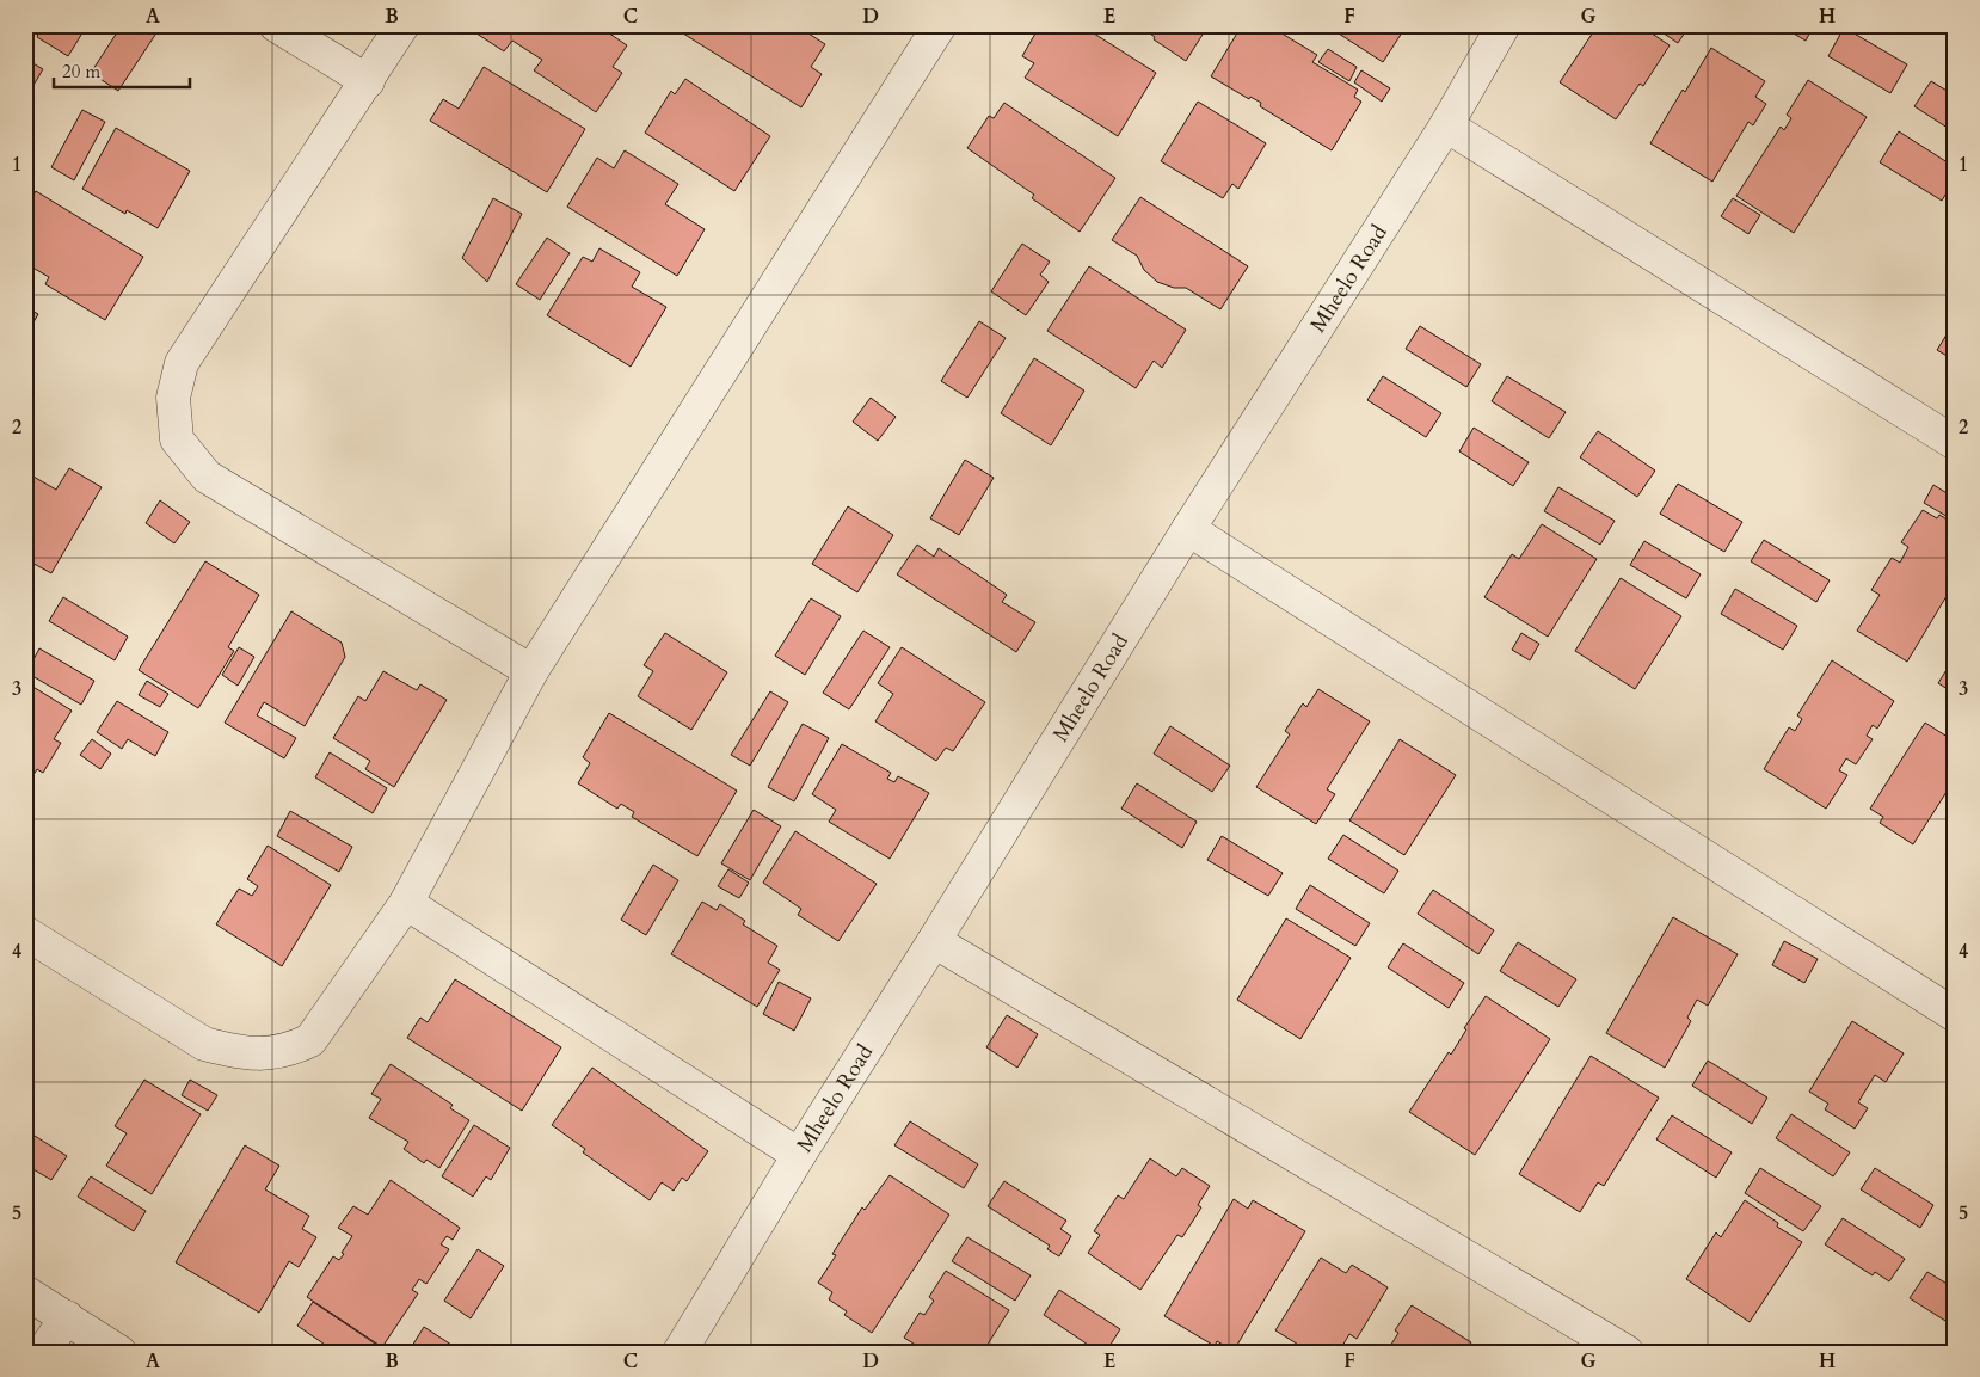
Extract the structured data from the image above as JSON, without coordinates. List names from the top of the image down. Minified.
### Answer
{"streets":{"street":["Mheelo Road"]},"scale_bar":"20 m","grid":{"columns":["A","B","C","D","E","F","G","H"],"rows":["1","2","3","4","5"]}}
